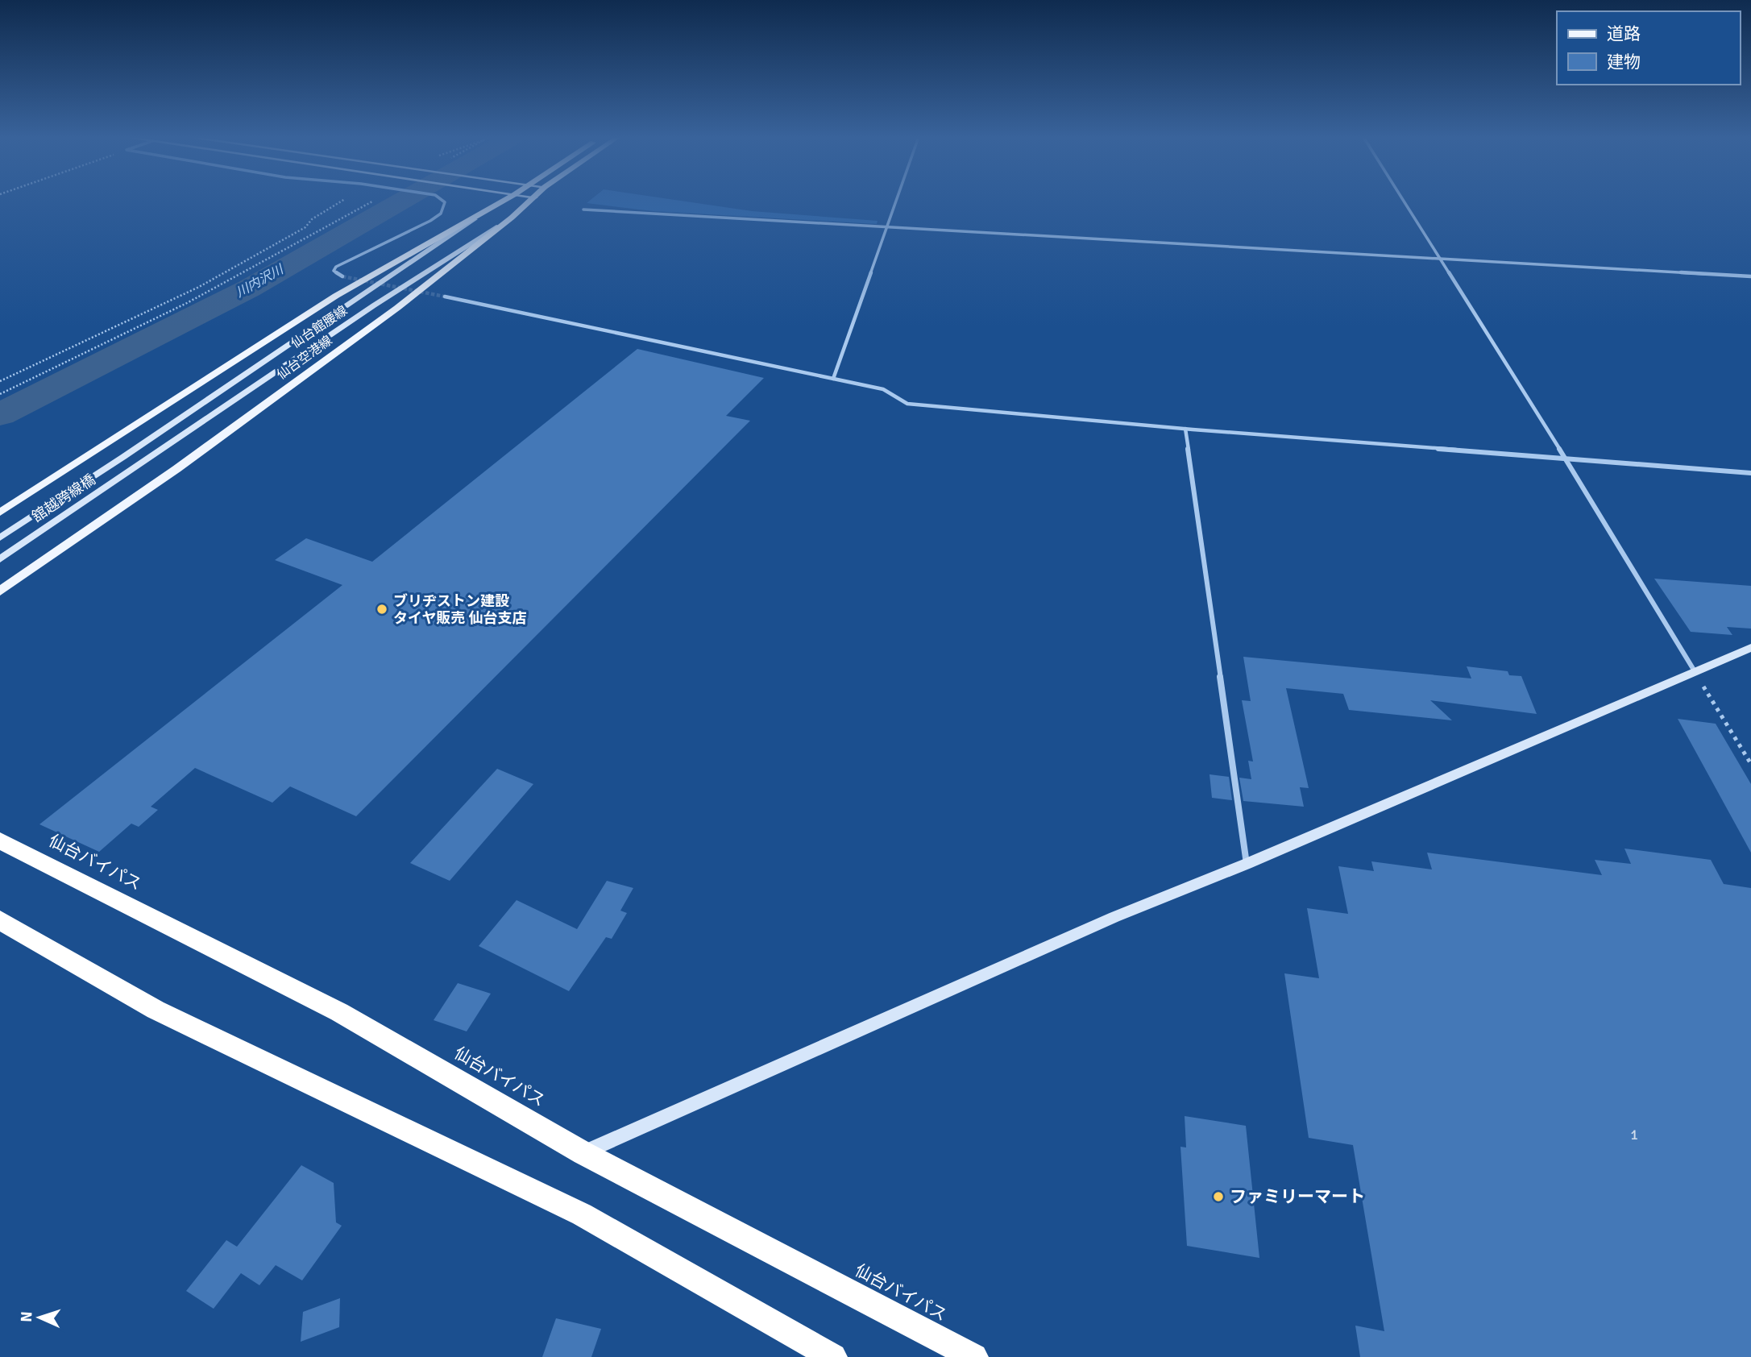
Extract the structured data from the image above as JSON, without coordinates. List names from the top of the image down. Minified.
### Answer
{"streets":{"highway":["仙台バイパス"],"main road":["仙台館腰線","仙台空港線","舘越跨線橋"]},"crossings":[["仙台館腰線","仙台空港線"],["仙台館腰線","舘越跨線橋"]],"water":["川内沢川"],"places":["ブリヂストン建設 タイヤ販売 仙台支店","ファミリーマート"],"house_numbers":["1"],"legend":["道路","建物"],"north":"left"}
